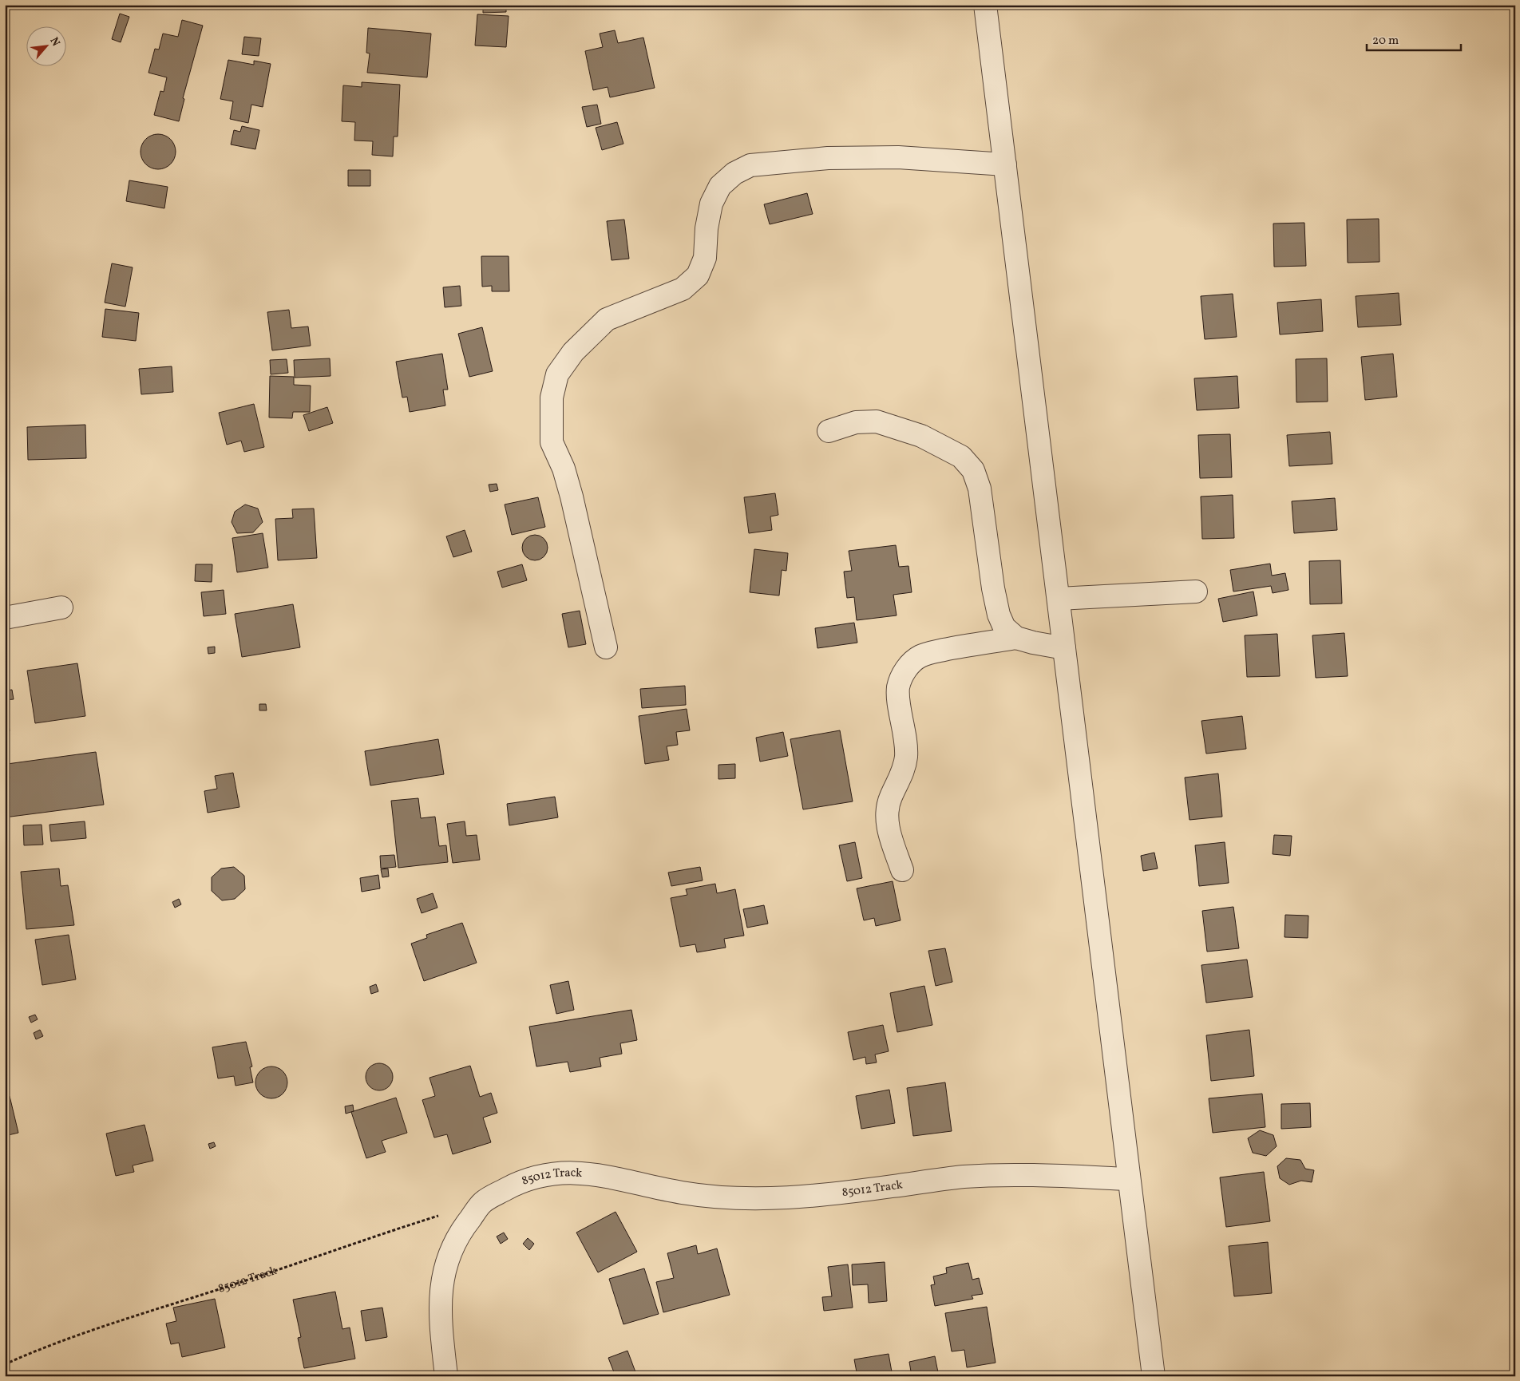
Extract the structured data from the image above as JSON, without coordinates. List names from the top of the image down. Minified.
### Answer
{"streets":{"street":["85012 Track"]},"scale_bar":"20 m","north":"top right"}
